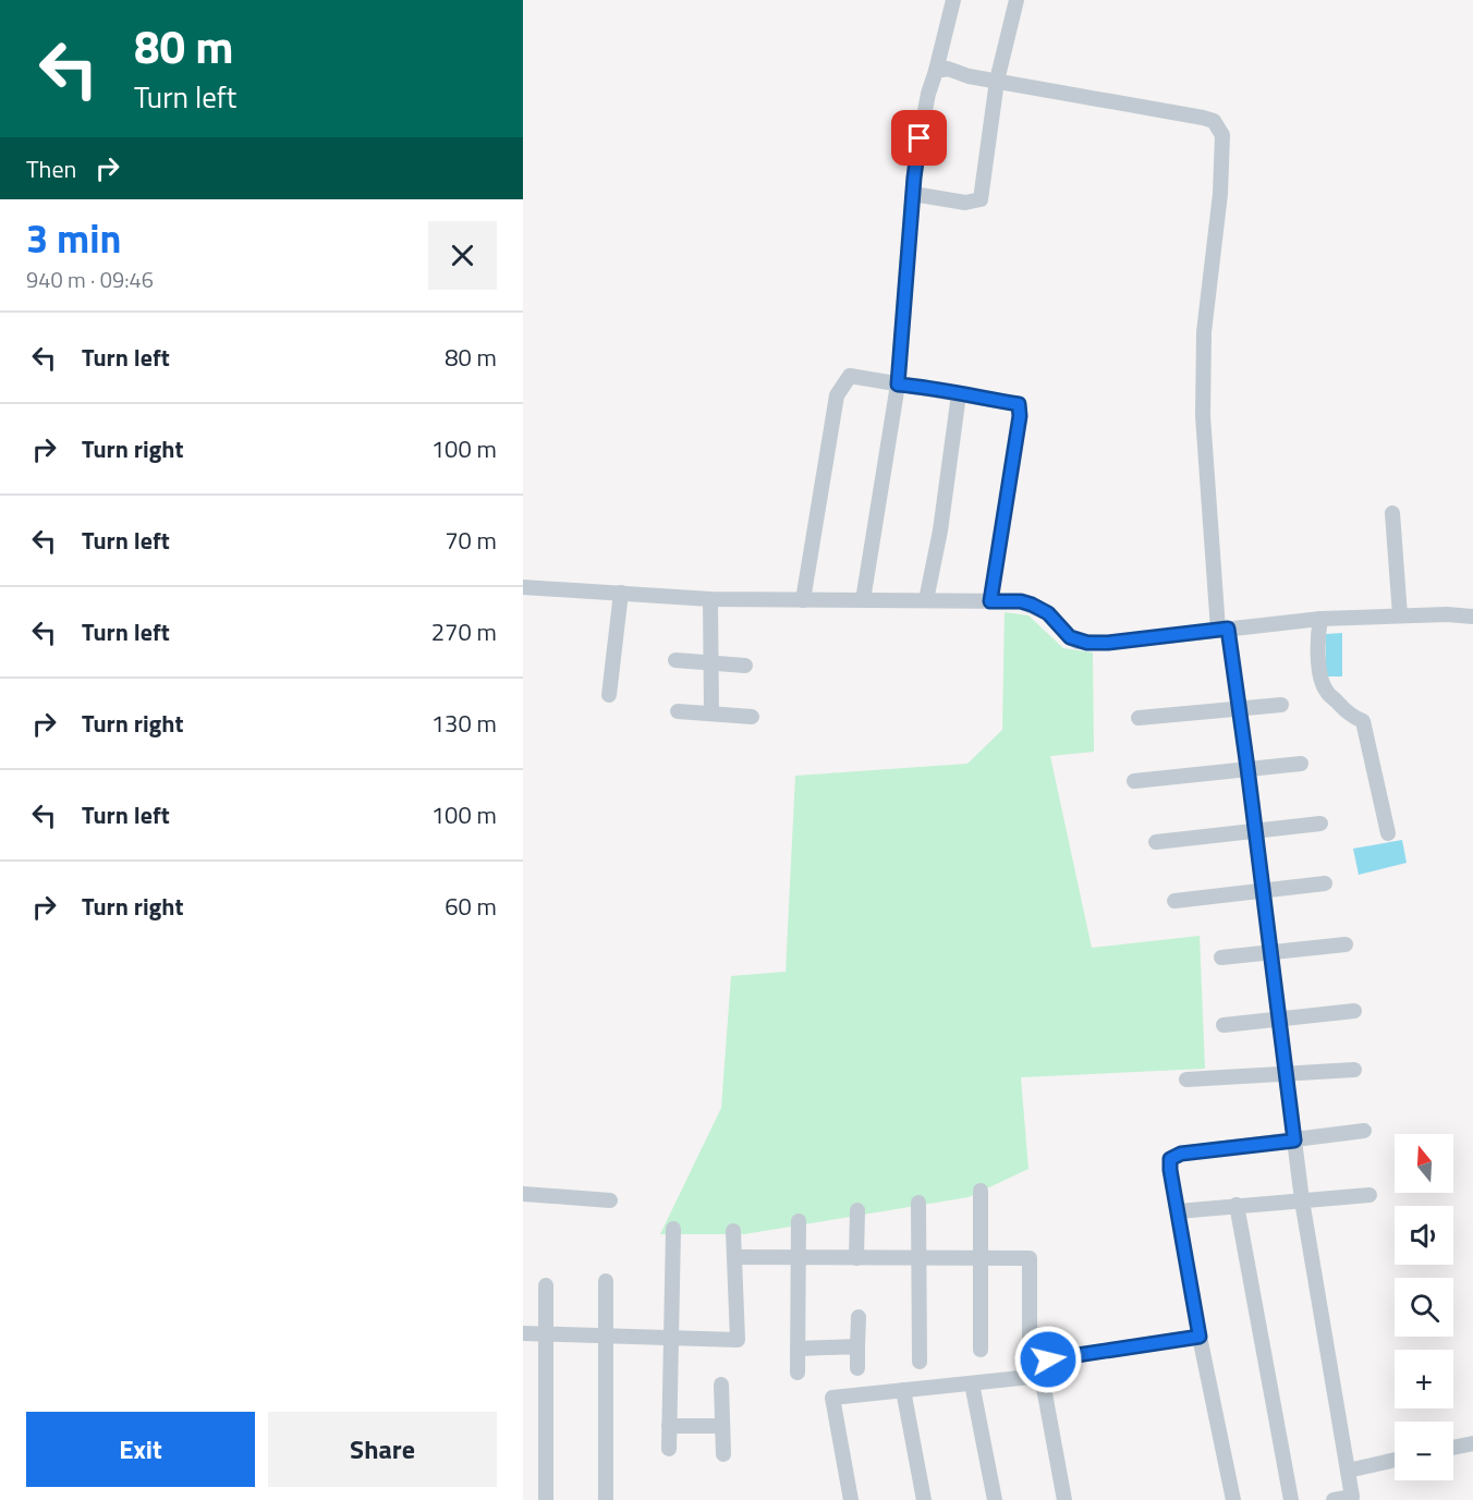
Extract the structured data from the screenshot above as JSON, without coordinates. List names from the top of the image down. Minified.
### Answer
{"north":"top","page":{"turn":["80 m","Turn left"],"then":"Then","heading":["3 min","940 m · 09:46"],"list":[{"name":"Turn left","value":"80 m"},{"name":"Turn right","value":"100 m"},{"name":"Turn left","value":"70 m"},{"name":"Turn left","value":"270 m"},{"name":"Turn right","value":"130 m"},{"name":"Turn left","value":"100 m"},{"name":"Turn right","value":"60 m"}],"map_buttons":["+","−"],"buttons":["Exit","Share"]}}
